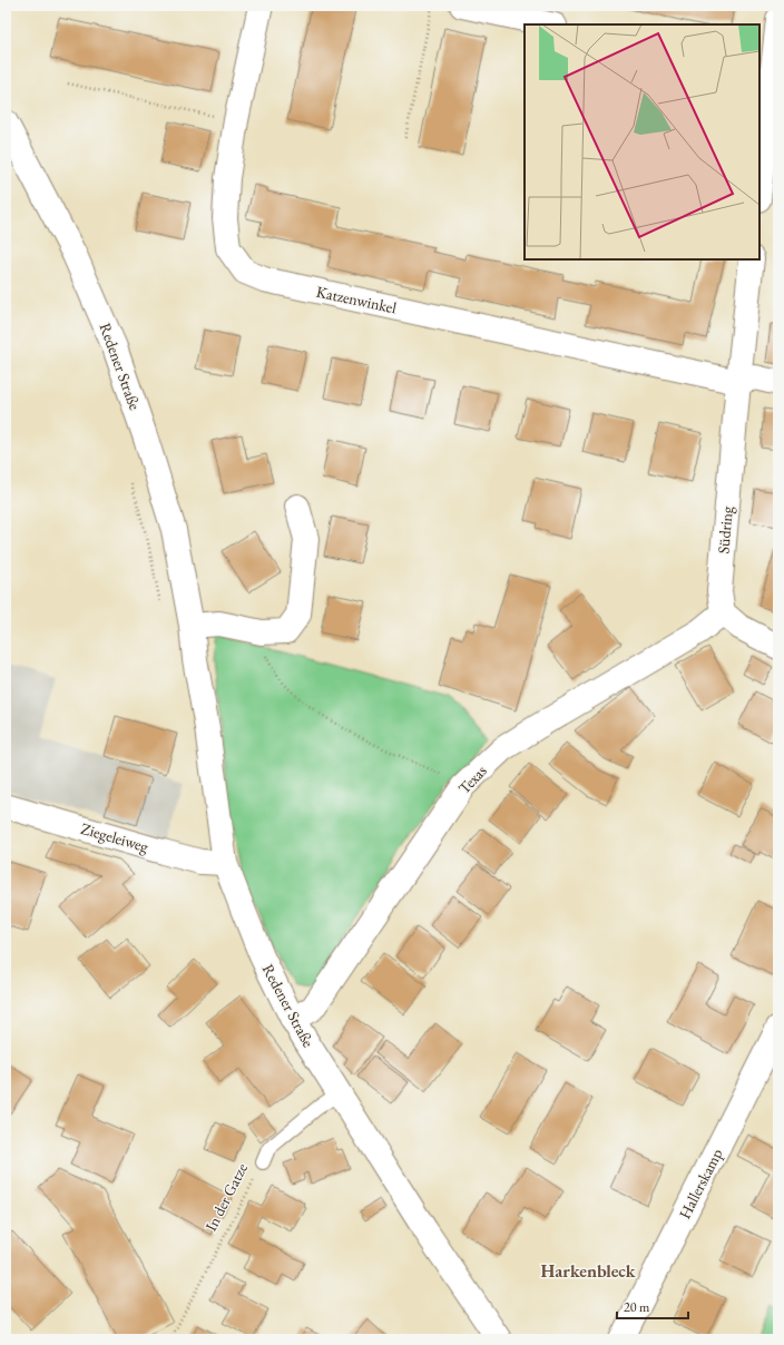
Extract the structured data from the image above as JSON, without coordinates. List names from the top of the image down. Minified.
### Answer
{"streets":{"street":["Katzenwinkel","Redener Straße","Südring","Texas","Ziegeleiweg","Hallerskamp"],"lane":["In der Gatze"]},"crossings":[["Katzenwinkel","Südring"],["Redener Straße","Texas"],["Redener Straße","Ziegeleiweg"],["Redener Straße","In der Gatze"],["Südring","Texas"]],"districts":["Harkenbleck"],"scale_bar":"20 m"}
